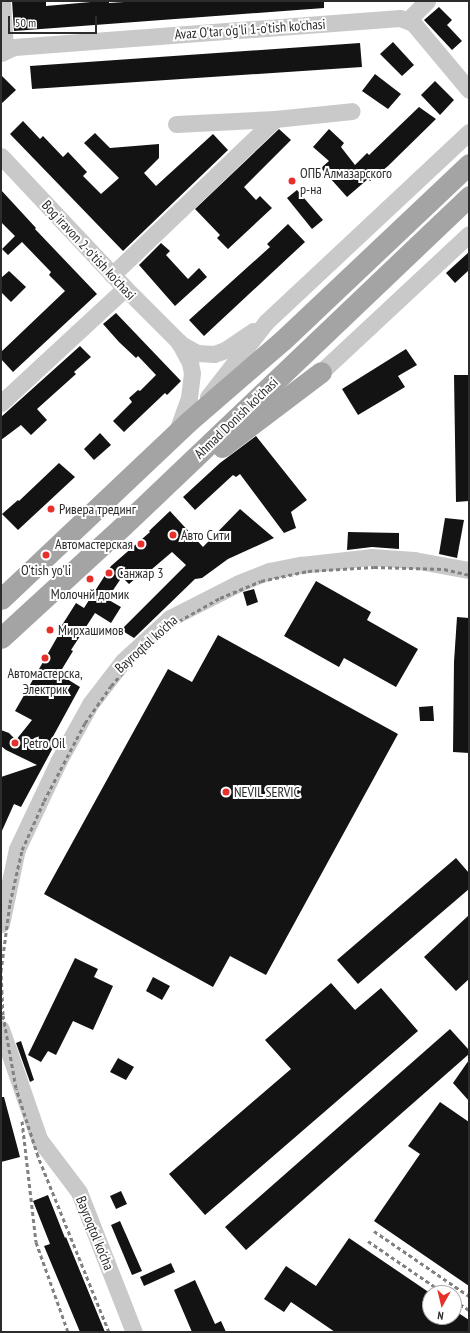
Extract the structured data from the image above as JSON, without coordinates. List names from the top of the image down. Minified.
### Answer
{"streets":{"main road":["Ahmad Donish ko'chasi"],"street":["Avaz O'tar o'g'li 1-o'tish ko'chasi","Bog'iravon 2-o'tish ko'chasi","Bayroqtol ko'cha"]},"crossings":[["Bog'iravon 2-o'tish ko'chasi","Ahmad Donish ko'chasi"]],"places":["ОПБ Алмазарского р-на","Ривера трединг","Авто Сити","Автомастерская","O'tish yo'li","Санжар 3","Молочнй домик","Мирхашимов","Автомастерска, Электрик","Petro Oil","NEVIL SERVIC"],"scale_bar":"50 m","north":"bottom"}
